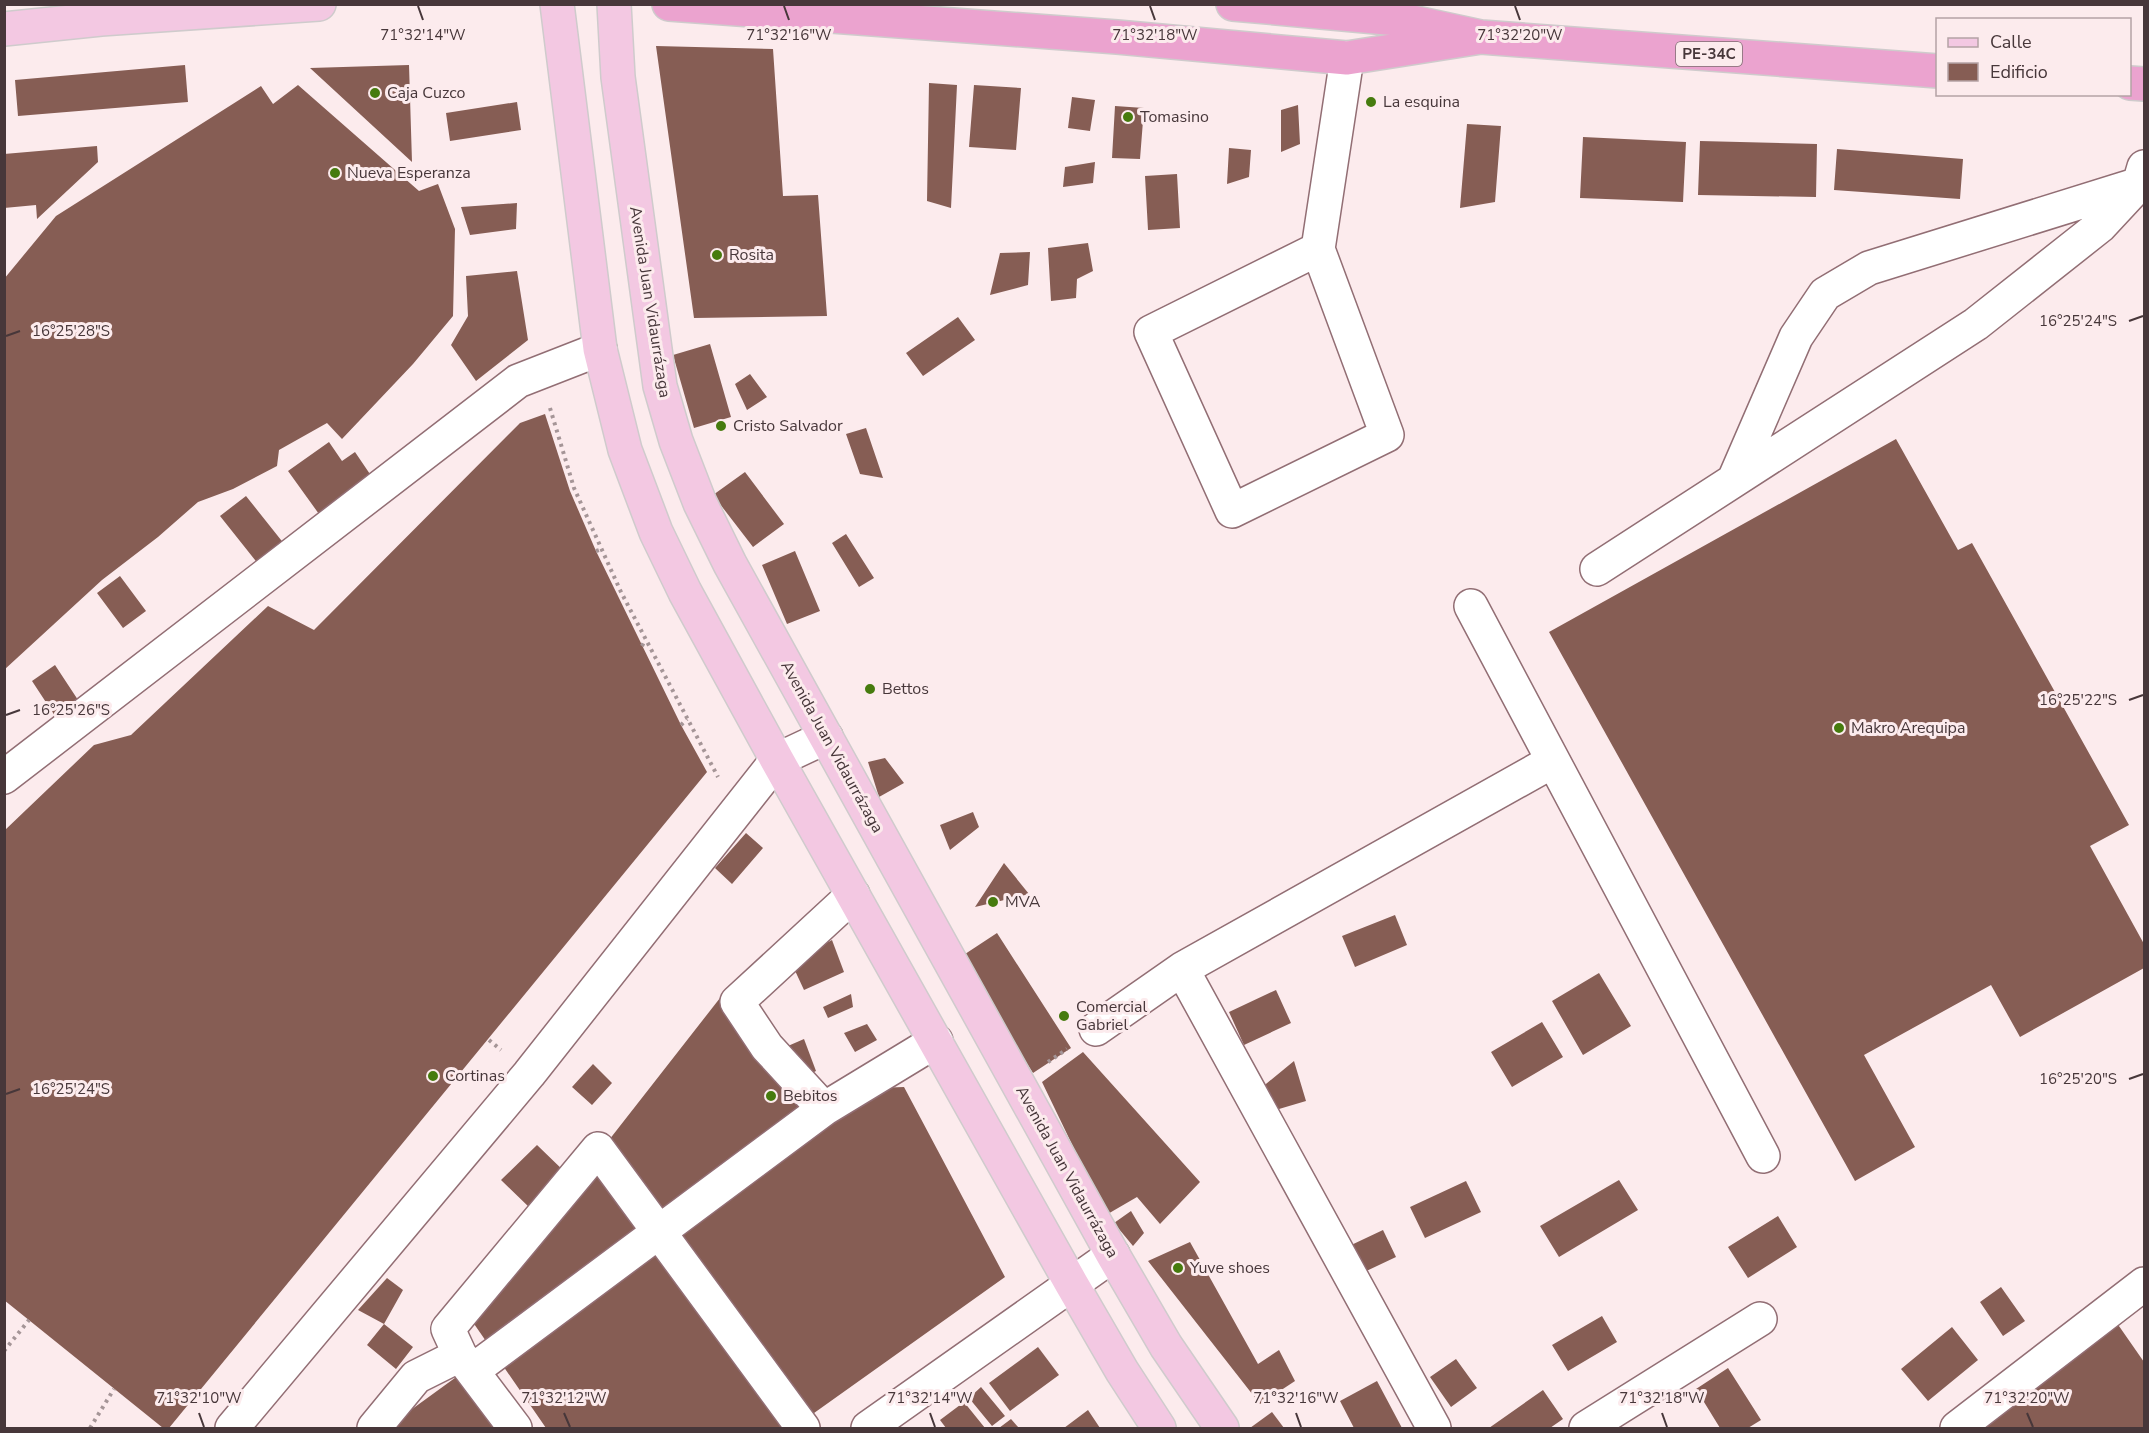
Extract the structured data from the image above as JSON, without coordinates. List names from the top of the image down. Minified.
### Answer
{"streets":{"highway":["PE-34C"],"main road":["Avenida Juan Vidaurrázaga"]},"places":["Caja Cuzco","La esquina","Tomasino","Nueva Esperanza","Rosita","Cristo Salvador","Bettos","Makro Arequipa","MVA","Comercial Gabriel","Cortinas","Bebitos","Yuve shoes"],"legend":["Calle","Edificio"],"coordinates":["71°32'14\"W","71°32'16\"W","71°32'18\"W","71°32'20\"W","16°25'24\"S","16°25'28\"S","16°25'22\"S","16°25'26\"S","16°25'20\"S","71°32'10\"W","71°32'12\"W"]}
